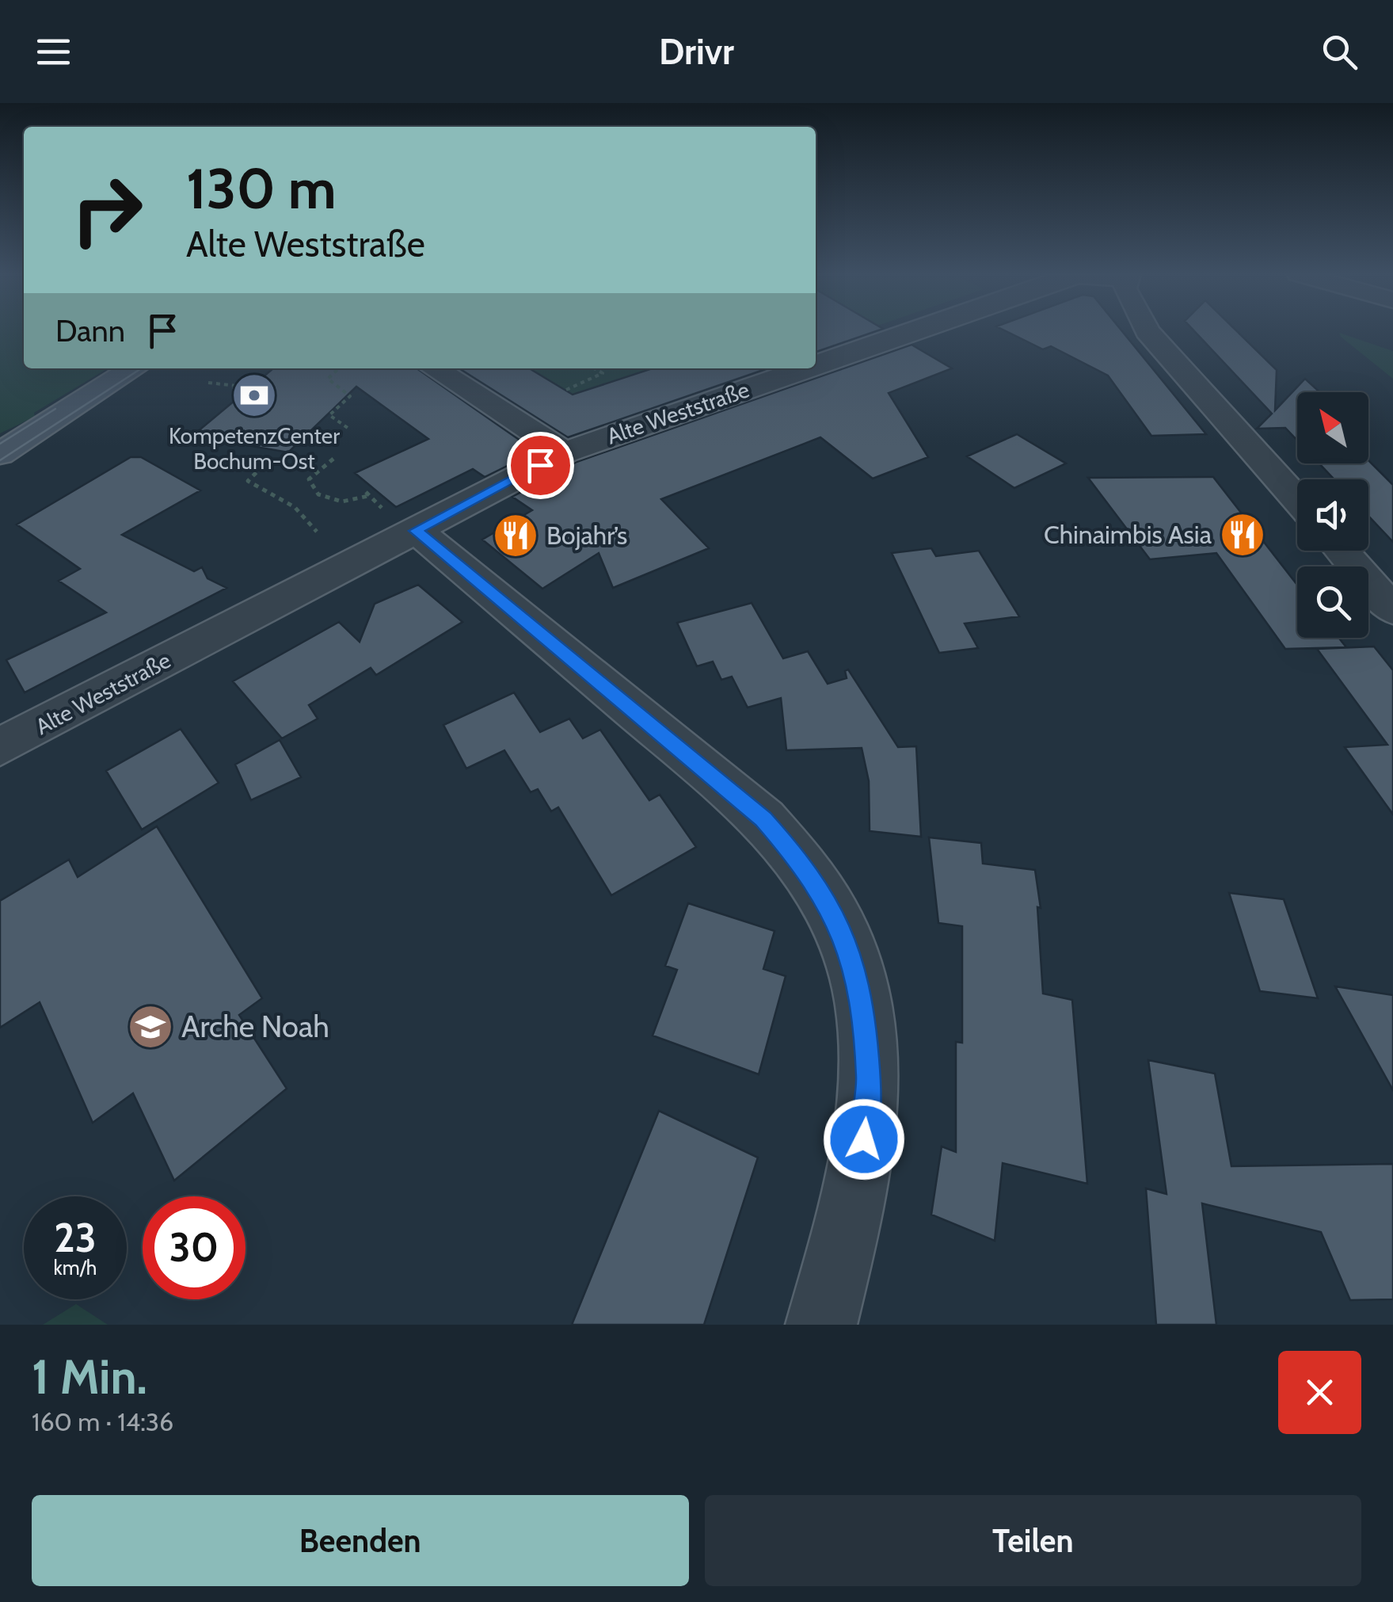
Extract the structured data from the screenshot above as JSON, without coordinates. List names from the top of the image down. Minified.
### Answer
{"streets":{"street":["Alte Weststraße"]},"places":{"bank":["KompetenzCenter Bochum-Ost"],"restaurant":["Chinaimbis Asia","Bojahr’s"],"school or university":["Arche Noah"]},"north":"top left","page":{"header":"Drivr","turn":["130 m","Alte Weststraße"],"then":"Dann","speed":"23 km/h","limit":"30","heading":["1 Min.","160 m · 14:36"],"buttons":["Beenden","Teilen"]}}
